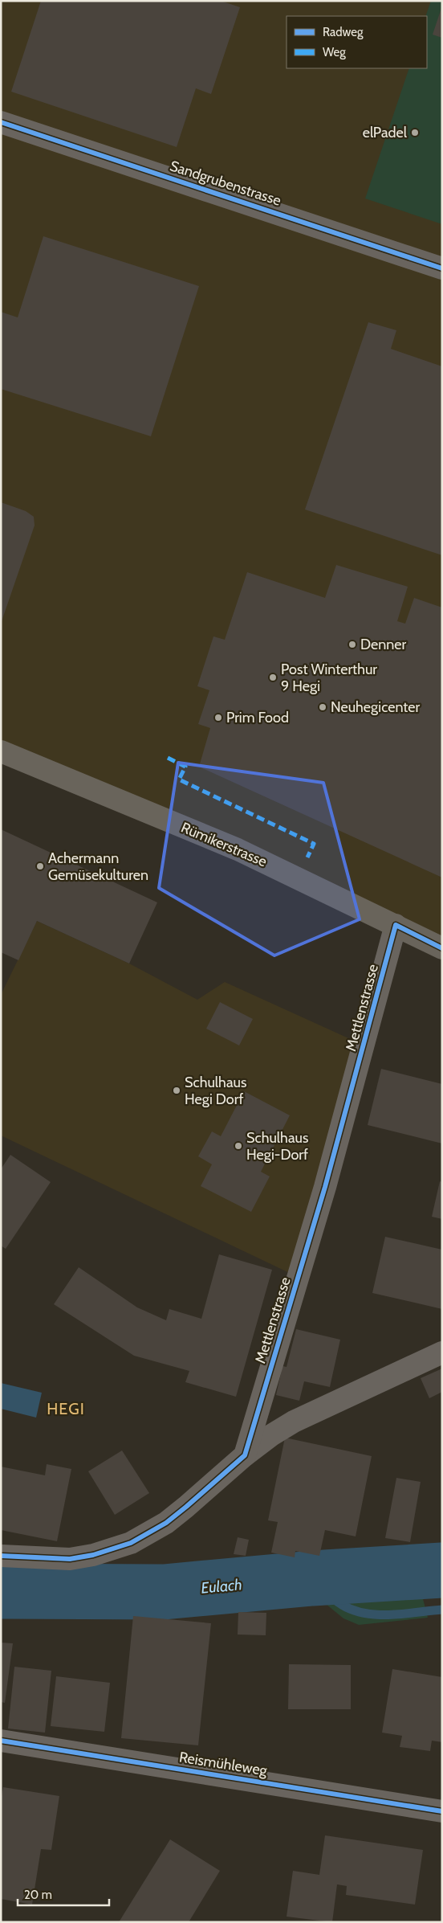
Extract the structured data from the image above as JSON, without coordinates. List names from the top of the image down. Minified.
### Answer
{"streets":{"main road":["Rümikerstrasse"],"street":["Sandgrubenstrasse","Mettlenstrasse","Reismühleweg"]},"crossings":[["Rümikerstrasse","Mettlenstrasse"]],"districts":["HEGI"],"water":["Eulach"],"places":["elPadel","Denner","Post Winterthur 9 Hegi","Neuhegicenter","Prim Food","Achermann Gemüsekulturen","Schulhaus Hegi Dorf","Schulhaus Hegi-Dorf"],"legend":["Radweg","Weg"],"scale_bar":"20 m"}
